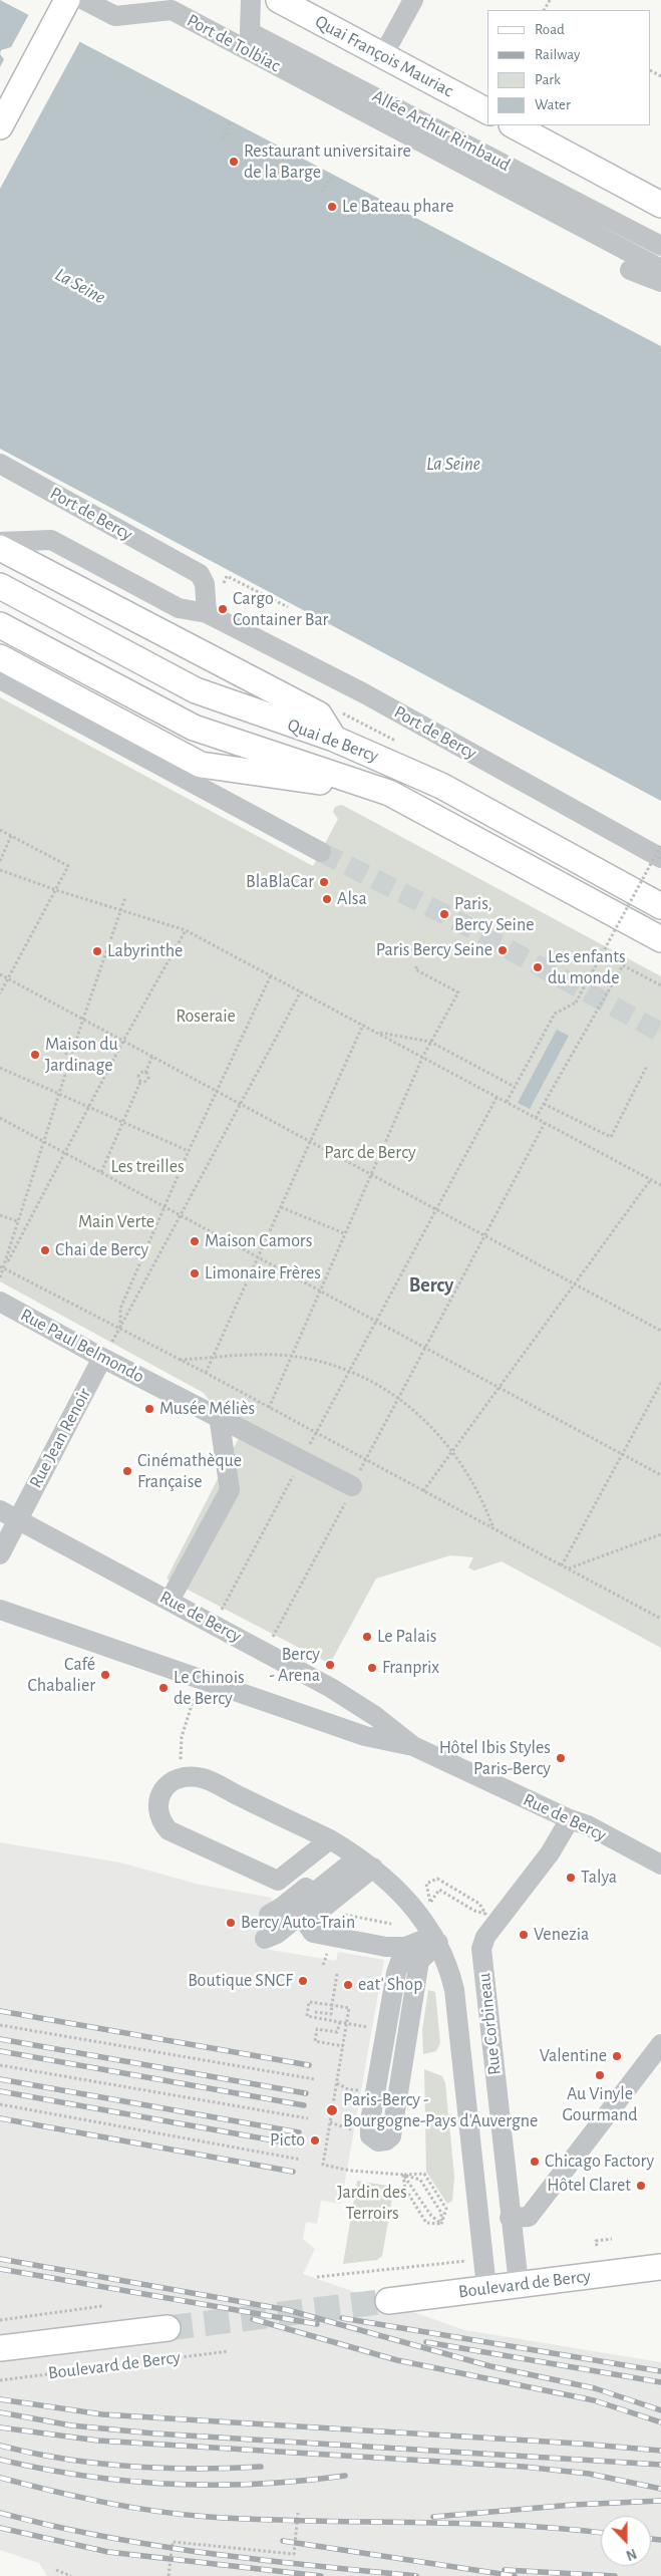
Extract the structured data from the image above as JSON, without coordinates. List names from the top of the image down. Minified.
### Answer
{"streets":{"main road":["Quai François Mauriac","Quai de Bercy","Boulevard de Bercy"],"street":["Port de Tolbiac","Allée Arthur Rimbaud","Port de Bercy","Rue Paul Belmondo","Rue Jean Renoir","Rue de Bercy","Rue Corbineau"]},"crossings":[["Rue Paul Belmondo","Rue Jean Renoir"],["Rue Jean Renoir","Rue de Bercy"],["Rue de Bercy","Rue Corbineau"],["Rue Corbineau","Boulevard de Bercy"]],"districts":["Bercy"],"water":["La Seine"],"parks":["Roseraie","Parc de Bercy","Les treilles","Main Verte","Jardin des Terroirs"],"places":["Restaurant universitaire de la Barge","Le Bateau phare","Cargo Container Bar","BlaBlaCar","Alsa","Paris, Bercy Seine","Paris Bercy Seine","Labyrinthe","Les enfants du monde","Maison du Jardinage","Maison Camors","Chai de Bercy","Limonaire Frères","Musée Méliès","Cinémathèque Française","Le Palais","Bercy - Arena","Franprix","Café Chabalier","Le Chinois de Bercy","Hôtel Ibis Styles Paris-Bercy","Talya","Bercy Auto-Train","Venezia","Boutique SNCF","eat' Shop","Valentine","Au Vinyle Gourmand","Paris-Bercy - Bourgogne-Pays d'Auvergne","Picto","Chicago Factory","Hôtel Claret"],"legend":["Road","Railway","Park","Water"],"north":"bottom"}
